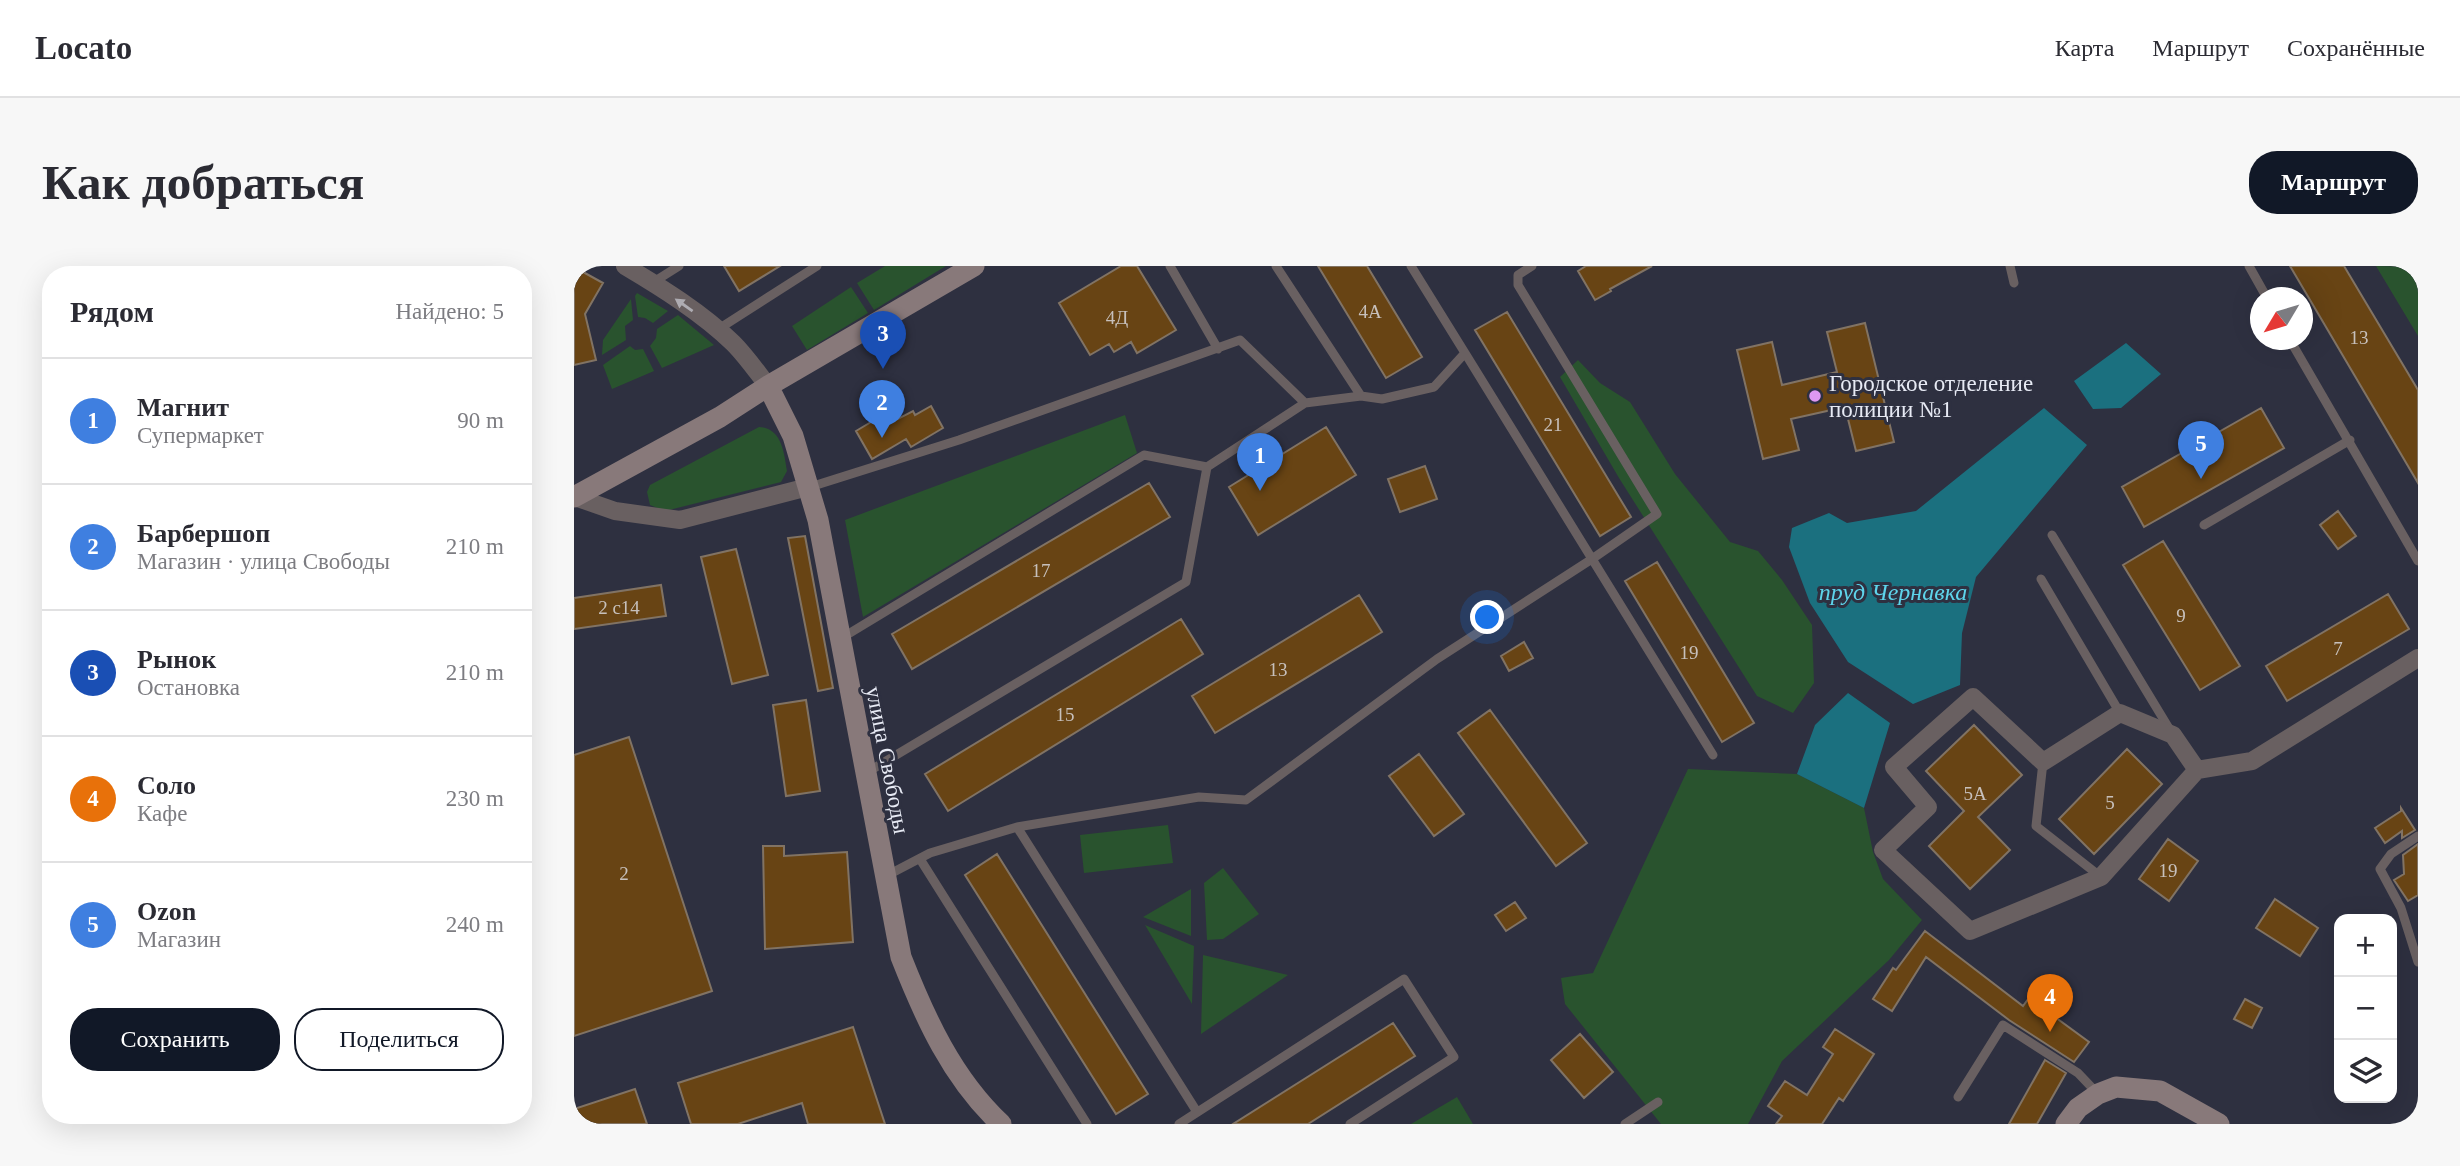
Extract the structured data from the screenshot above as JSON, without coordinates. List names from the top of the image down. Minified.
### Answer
{"streets":{"street":["улица Свободы"]},"water":["пруд Чернавка"],"places":["Городское отделение полиции №1"],"house_numbers":["4А","4Д","13","21","17","2 с14","9","7","19","13","15","5А","5","19","2"],"north":"bottom left","page":{"header":"Locato","nav":["Карта","Маршрут","Сохранённые"],"buttons":["Маршрут",["Сохранить","Поделиться"]],"title":"Как добраться","heading":["Рядом","Найдено: 5"],"pins":["3","2","5","1","4"],"list":[{"mark":"1","name":"Магнит","note":"Супермаркет","value":"90 m"},{"mark":"2","name":"Барбершоп","note":"Магазин · улица Свободы","value":"210 m"},{"mark":"3","name":"Рынок","note":"Остановка","value":"210 m"},{"mark":"4","name":"Соло","note":"Кафе","value":"230 m"},{"mark":"5","name":"Ozon","note":"Магазин","value":"240 m"}],"map_buttons":["+","−"]}}
